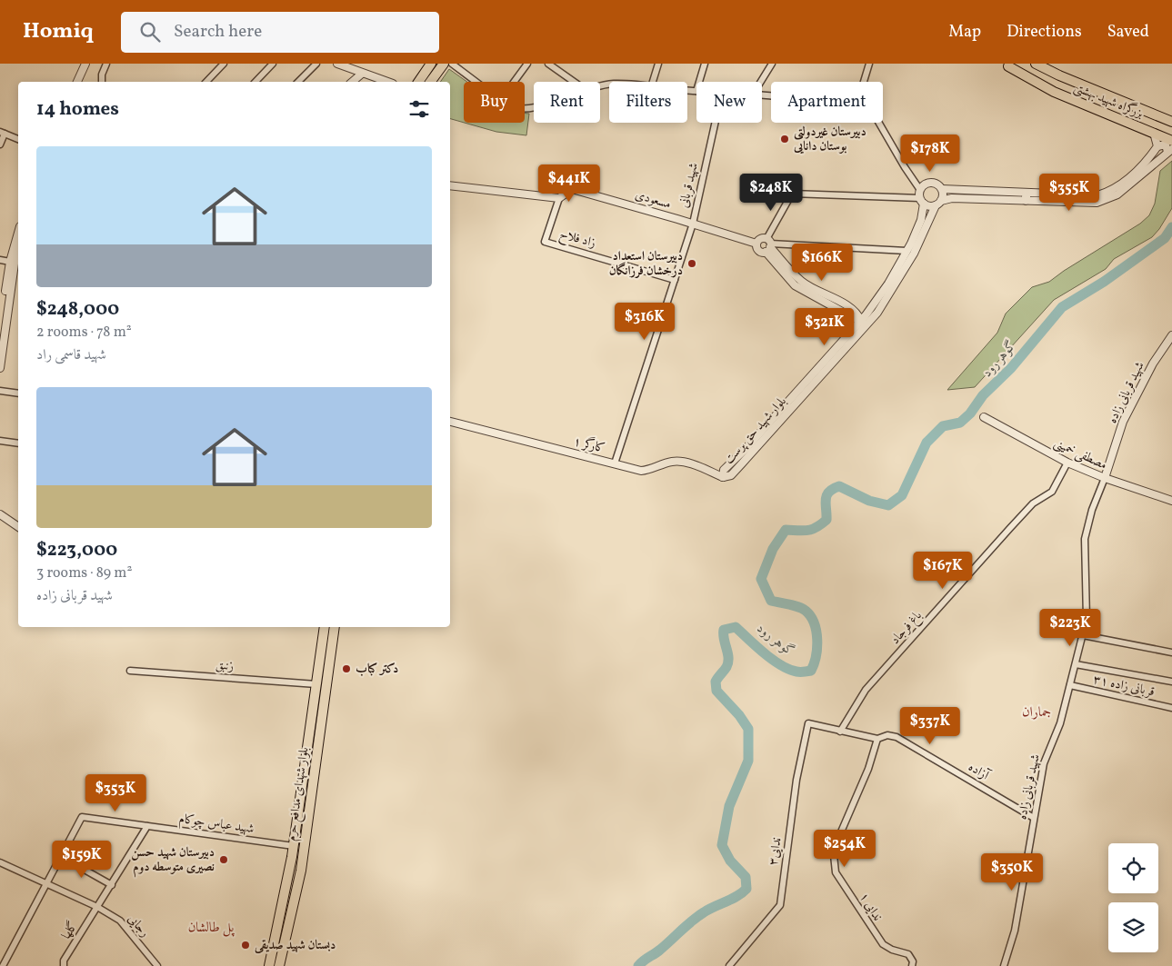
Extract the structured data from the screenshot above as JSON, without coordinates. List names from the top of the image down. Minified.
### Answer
{"streets":{"main road":["بزرگراه شهید بهشتی","بلوار شهدای مدافع حرم"],"street":["شهید قربانی","مسعودی","زاد فلاح","شهید قربانی زاده","بلوار شهید حق پرست","کارگر ۱","مصطفی خمینی","باغ فرجاد","زنبق","قربانی زاده ۳۱","آزاده","شهید عباس چوکام","ندایی۳","ندایی ۱","رجایی","گلها"]},"crossings":[["شهید قربانی","مسعودی"],["شهید قربانی","زاد فلاح"],["شهید قربانی","کارگر ۱"],["مسعودی","زاد فلاح"],["شهید قربانی زاده","مصطفی خمینی"],["شهید قربانی زاده","قربانی زاده ۳۱"],["شهید قربانی زاده","آزاده"],["بلوار شهید حق پرست","کارگر ۱"],["مصطفی خمینی","باغ فرجاد"],["باغ فرجاد","آزاده"],["زنبق","بلوار شهدای مدافع حرم"],["آزاده","ندایی۳"],["آزاده","ندایی ۱"],["بلوار شهدای مدافع حرم","شهید عباس چوکام"],["شهید عباس چوکام","گلها"],["رجایی","گلها"]],"districts":["جماران","پل طالشان"],"water":["گوهر رود"],"places":["دبیرستان غیردولتی بوستان دانایی","دبیرستان استعداد درخشان فرزانگان","دکتر کباب","دبیرستان شهید حسن نصیری متوسطه دوم","دبستان شهید صدیقی"],"page":{"header":"Homiq","search":"Search here","nav":["Map","Directions","Saved"],"chip":["Buy","Rent","Filters","New","Apartment"],"heading":"14 homes","price":["$178K","$441K","$248K","$355K","$166K","$316K","$321K","$167K","$223K","$337K","$353K","$254K","$159K","$350K"],"list":[{"name":"$248,000","note":"2 rooms · 78 m² · شهید قاسمی راد"},{"name":"$223,000","note":"3 rooms · 89 m² · شهید قربانی زاده"}]}}
